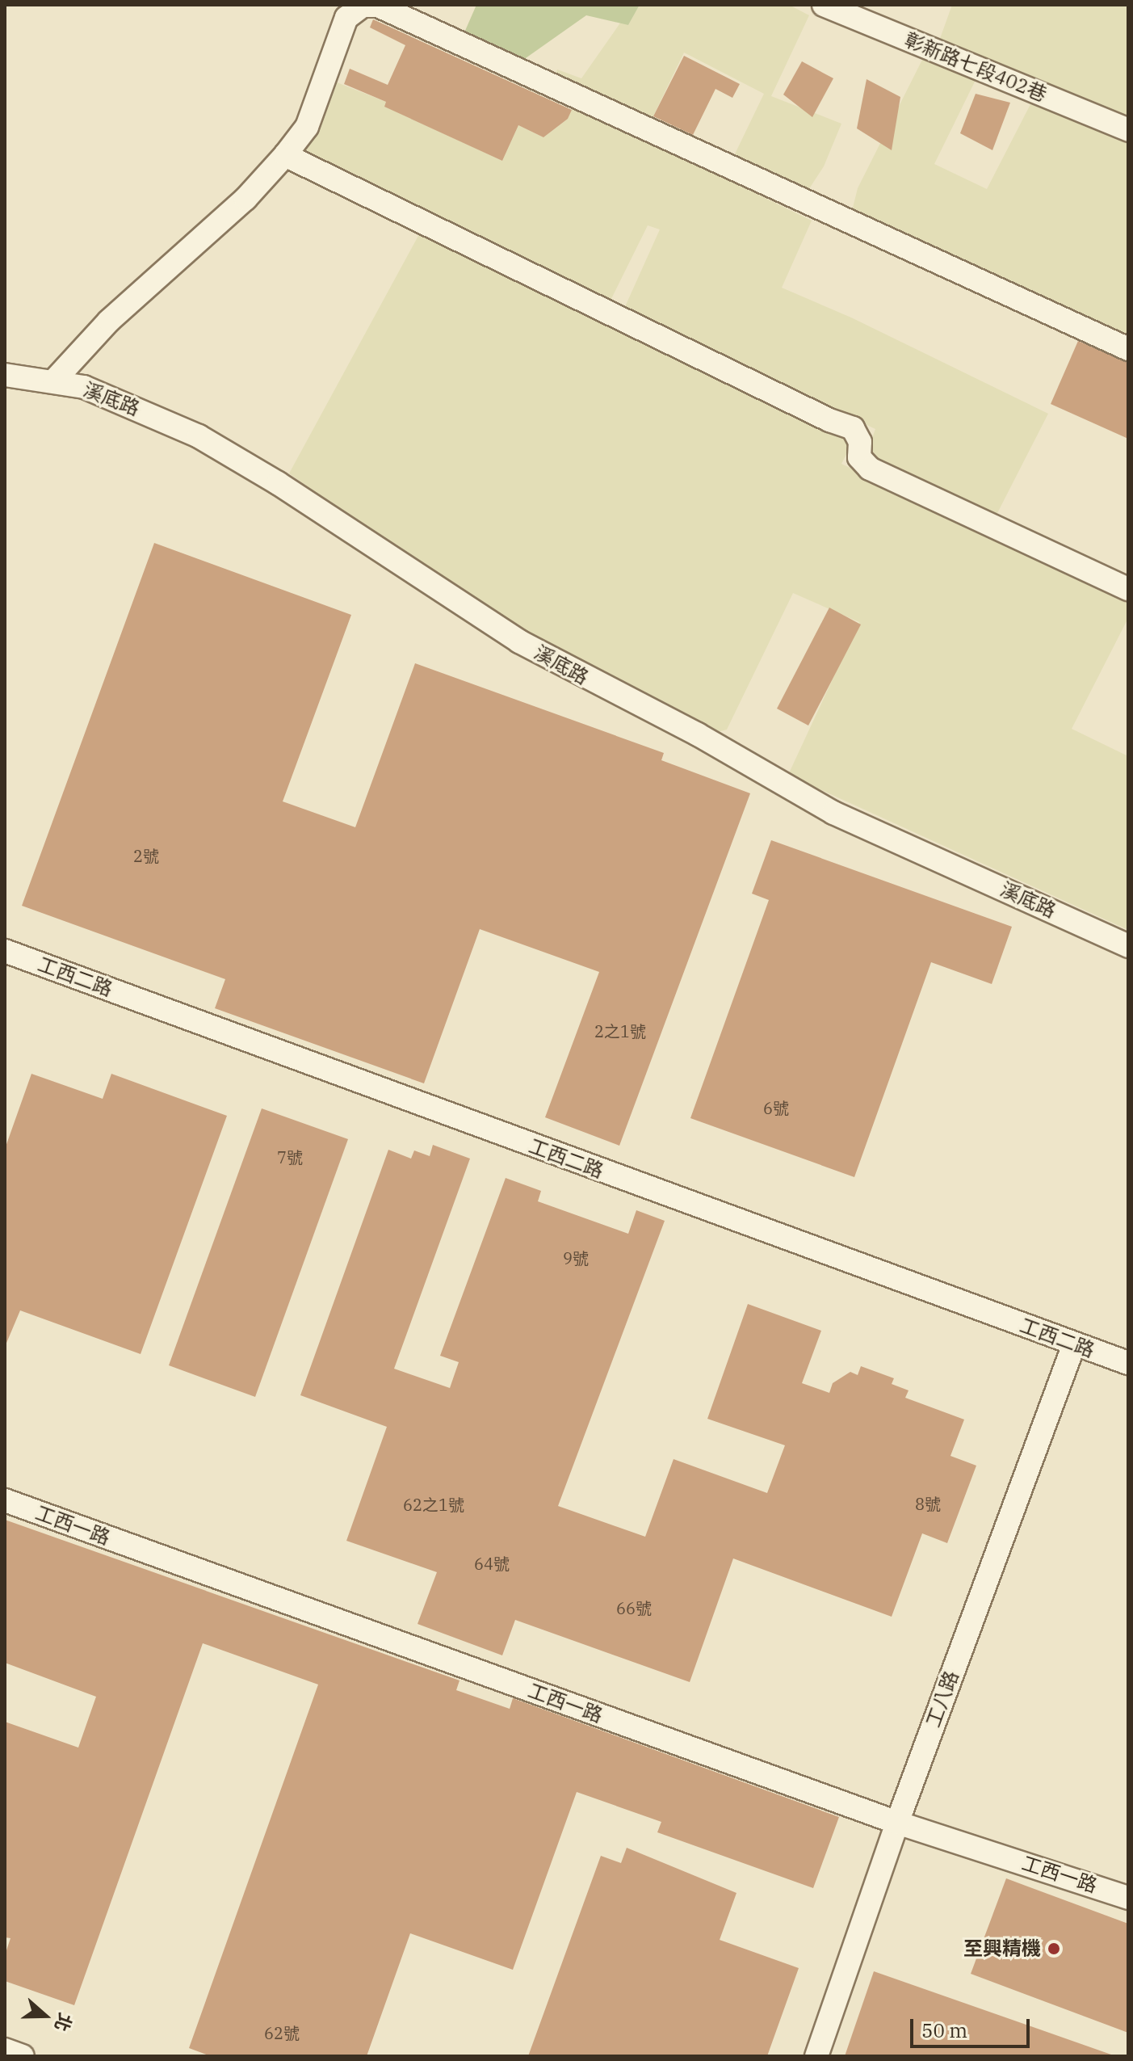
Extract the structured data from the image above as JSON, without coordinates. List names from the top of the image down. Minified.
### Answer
{"streets":{"street":["彰新路七段402巷","溪底路","工西二路","工西一路","工八路"]},"crossings":[["工西二路","工八路"],["工西一路","工八路"]],"places":["至興精機"],"house_numbers":["2號","2之1號","6號","7號","9號","8號","62之1號","64號","66號","62號"],"scale_bar":"50 m","north":"right"}
